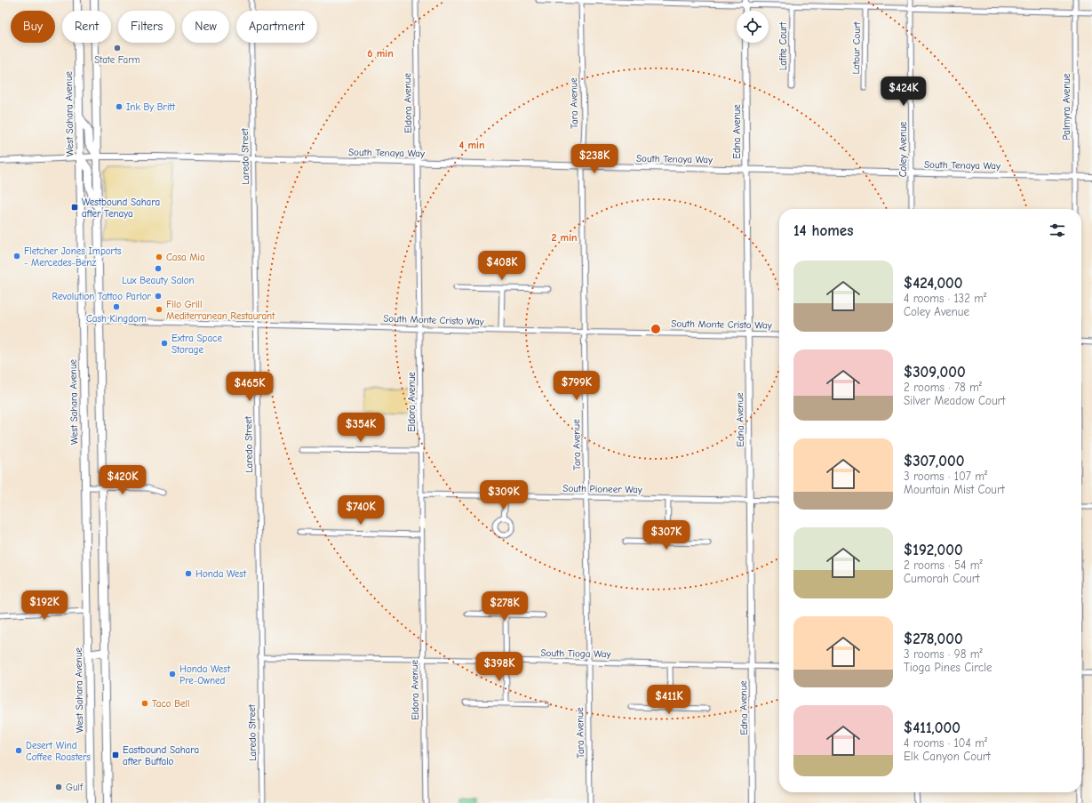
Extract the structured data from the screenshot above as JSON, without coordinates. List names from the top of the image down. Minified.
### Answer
{"streets":{"main road":["West Sahara Avenue"],"street":["Lafite Court","Latour Court","Eldora Avenue","Tara Avenue","Palmyra Avenue","Edna Avenue","Coley Avenue","South Tenaya Way","Laredo Street","South Monte Cristo Way","South Pioneer Way","South Tioga Way"]},"crossings":[["Eldora Avenue","South Tenaya Way"],["Eldora Avenue","South Monte Cristo Way"],["Eldora Avenue","South Pioneer Way"],["Eldora Avenue","South Tioga Way"],["Tara Avenue","South Tenaya Way"],["Tara Avenue","South Monte Cristo Way"],["Tara Avenue","South Pioneer Way"],["Tara Avenue","South Tioga Way"],["Palmyra Avenue","South Tenaya Way"],["West Sahara Avenue","South Tenaya Way"],["West Sahara Avenue","South Monte Cristo Way"],["Edna Avenue","South Tenaya Way"],["Edna Avenue","South Monte Cristo Way"],["Edna Avenue","South Pioneer Way"],["Edna Avenue","South Tioga Way"],["Coley Avenue","South Tenaya Way"],["South Tenaya Way","Laredo Street"],["Laredo Street","South Monte Cristo Way"],["Laredo Street","South Tioga Way"]],"places":{"other":["State Farm","Ink By Britt","Fletcher Jones Imports - Mercedes-Benz","Casa Mia","Lux Beauty Salon","Revolution Tattoo Parlor","Cash Kingdom","Filo Grill Mediterranean Restaurant","Extra Space Storage","Honda West","Honda West Pre-Owned","Taco Bell","Desert Wind Coffee Roasters","Gulf"],"transit":["Westbound Sahara after Tenaya","Eastbound Sahara after Buffalo"]},"page":{"chip":["Buy","Rent","Filters","New","Apartment"],"price":["$424K","$238K","$408K","$799K","$465K","$354K","$420K","$309K","$740K","$307K","$192K","$278K","$398K","$411K"],"heading":"14 homes","list":[{"name":"$424,000","note":"4 rooms · 132 m² · Coley Avenue"},{"name":"$309,000","note":"2 rooms · 78 m² · Silver Meadow Court"},{"name":"$307,000","note":"3 rooms · 107 m² · Mountain Mist Court"},{"name":"$192,000","note":"2 rooms · 54 m² · Cumorah Court"},{"name":"$278,000","note":"3 rooms · 98 m² · Tioga Pines Circle"},{"name":"$411,000","note":"4 rooms · 104 m² · Elk Canyon Court"}]},"rings":["6 min","4 min","2 min"]}
